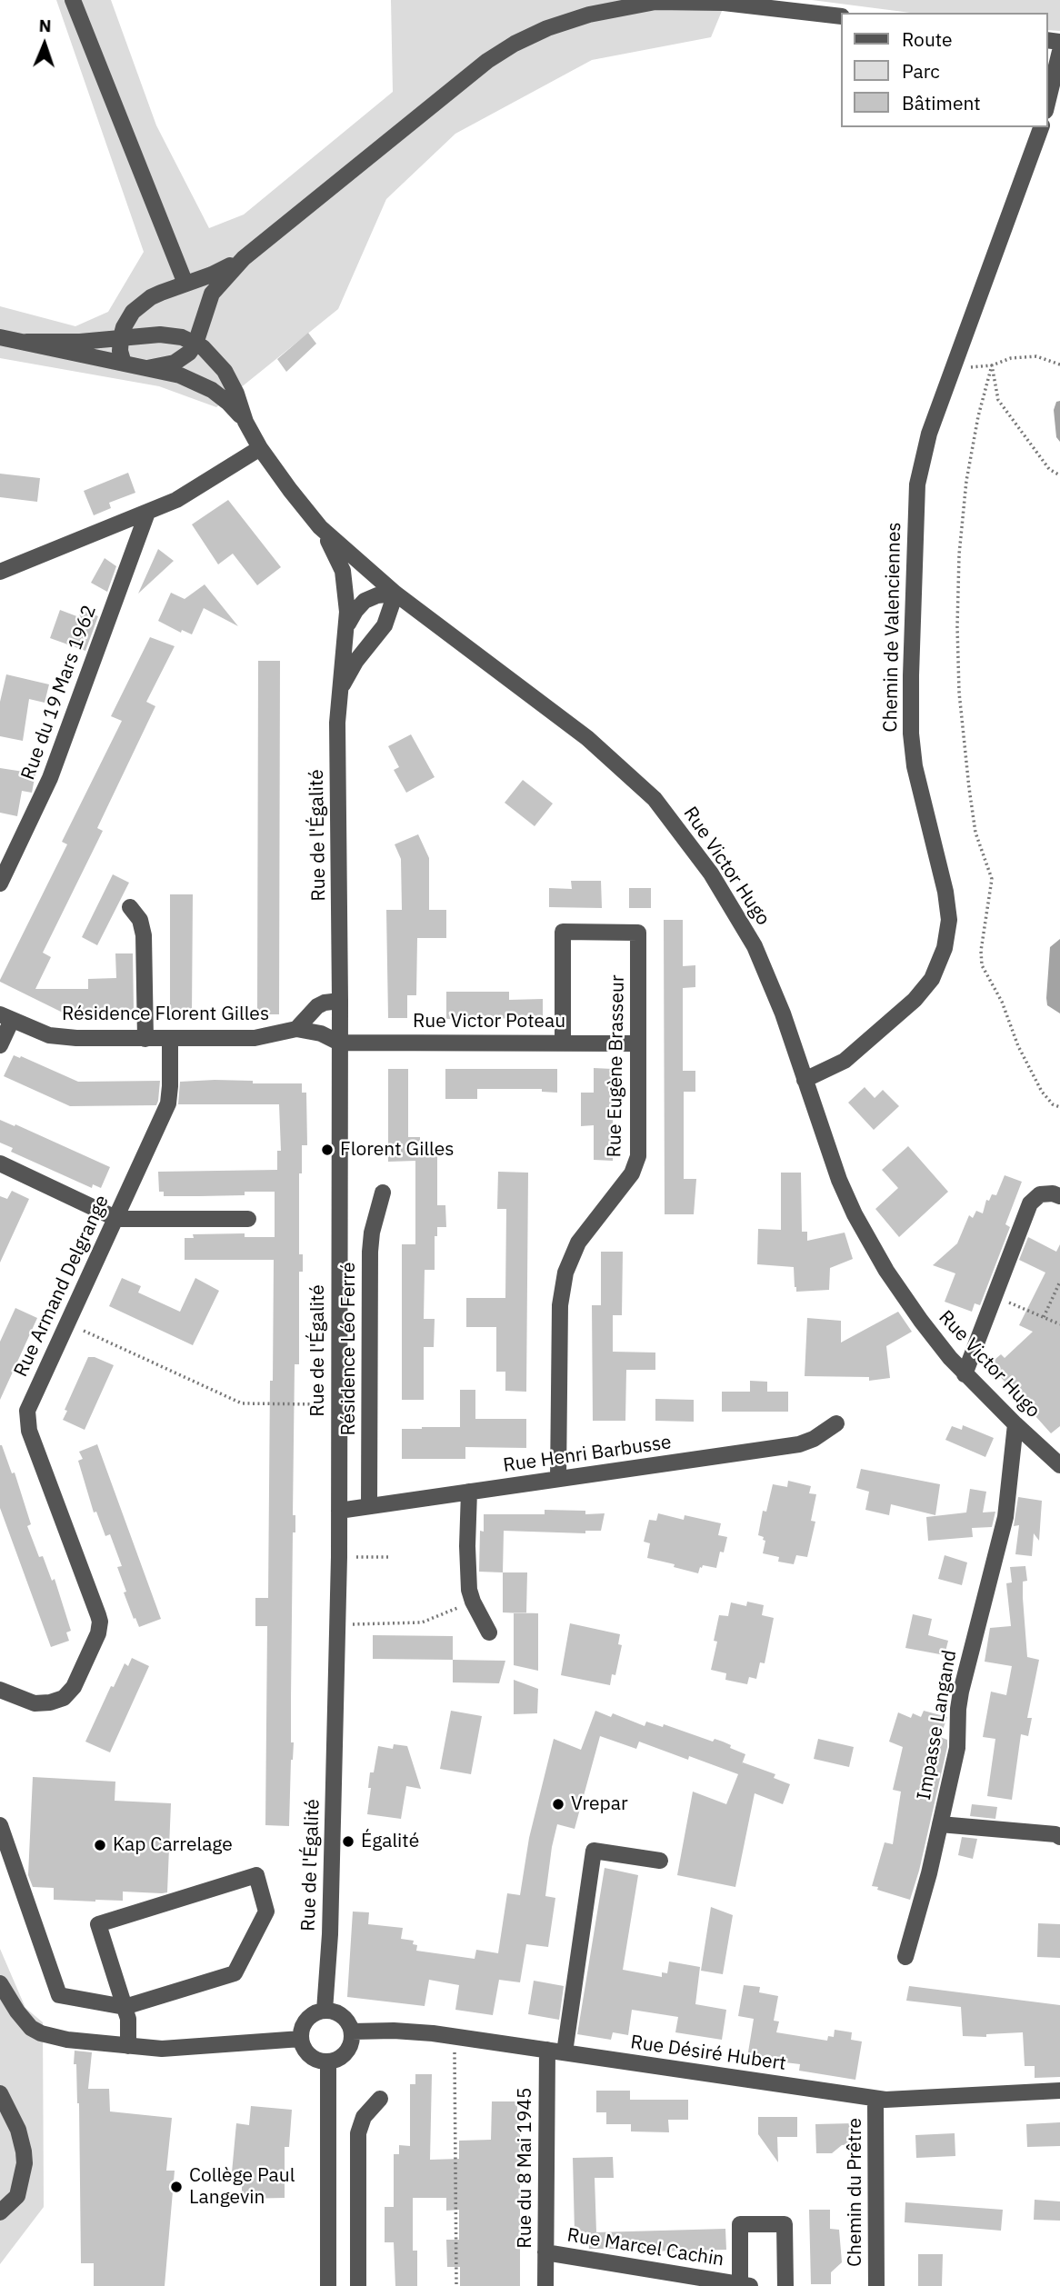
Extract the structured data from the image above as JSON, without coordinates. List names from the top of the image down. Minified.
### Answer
{"streets":{"street":["Chemin de Valenciennes","Rue du 19 Mars 1962","Rue de l'Égalité","Rue Victor Hugo","Résidence Florent Gilles","Rue Victor Poteau","Rue Eugène Brasseur","Rue Armand Delgrange","Résidence Léo Ferré","Rue Henri Barbusse","Impasse Langand","Rue Désiré Hubert","Rue du 8 Mai 1945","Chemin du Prêtre","Rue Marcel Cachin"]},"crossings":[["Chemin de Valenciennes","Rue Victor Hugo"],["Rue de l'Égalité","Rue Victor Hugo"],["Rue de l'Égalité","Résidence Florent Gilles"],["Rue de l'Égalité","Rue Victor Poteau"],["Rue de l'Égalité","Rue Henri Barbusse"],["Rue de l'Égalité","Rue Désiré Hubert"],["Rue Victor Hugo","Impasse Langand"],["Résidence Florent Gilles","Rue Victor Poteau"],["Résidence Florent Gilles","Rue Armand Delgrange"],["Rue Victor Poteau","Rue Eugène Brasseur"],["Rue Eugène Brasseur","Rue Henri Barbusse"],["Résidence Léo Ferré","Rue Henri Barbusse"],["Rue Désiré Hubert","Rue du 8 Mai 1945"],["Rue Désiré Hubert","Chemin du Prêtre"],["Rue du 8 Mai 1945","Rue Marcel Cachin"]],"places":["Florent Gilles","Vrepar","Égalité","Kap Carrelage","Collège Paul Langevin"],"legend":["Route","Parc","Bâtiment"],"north":"top"}
